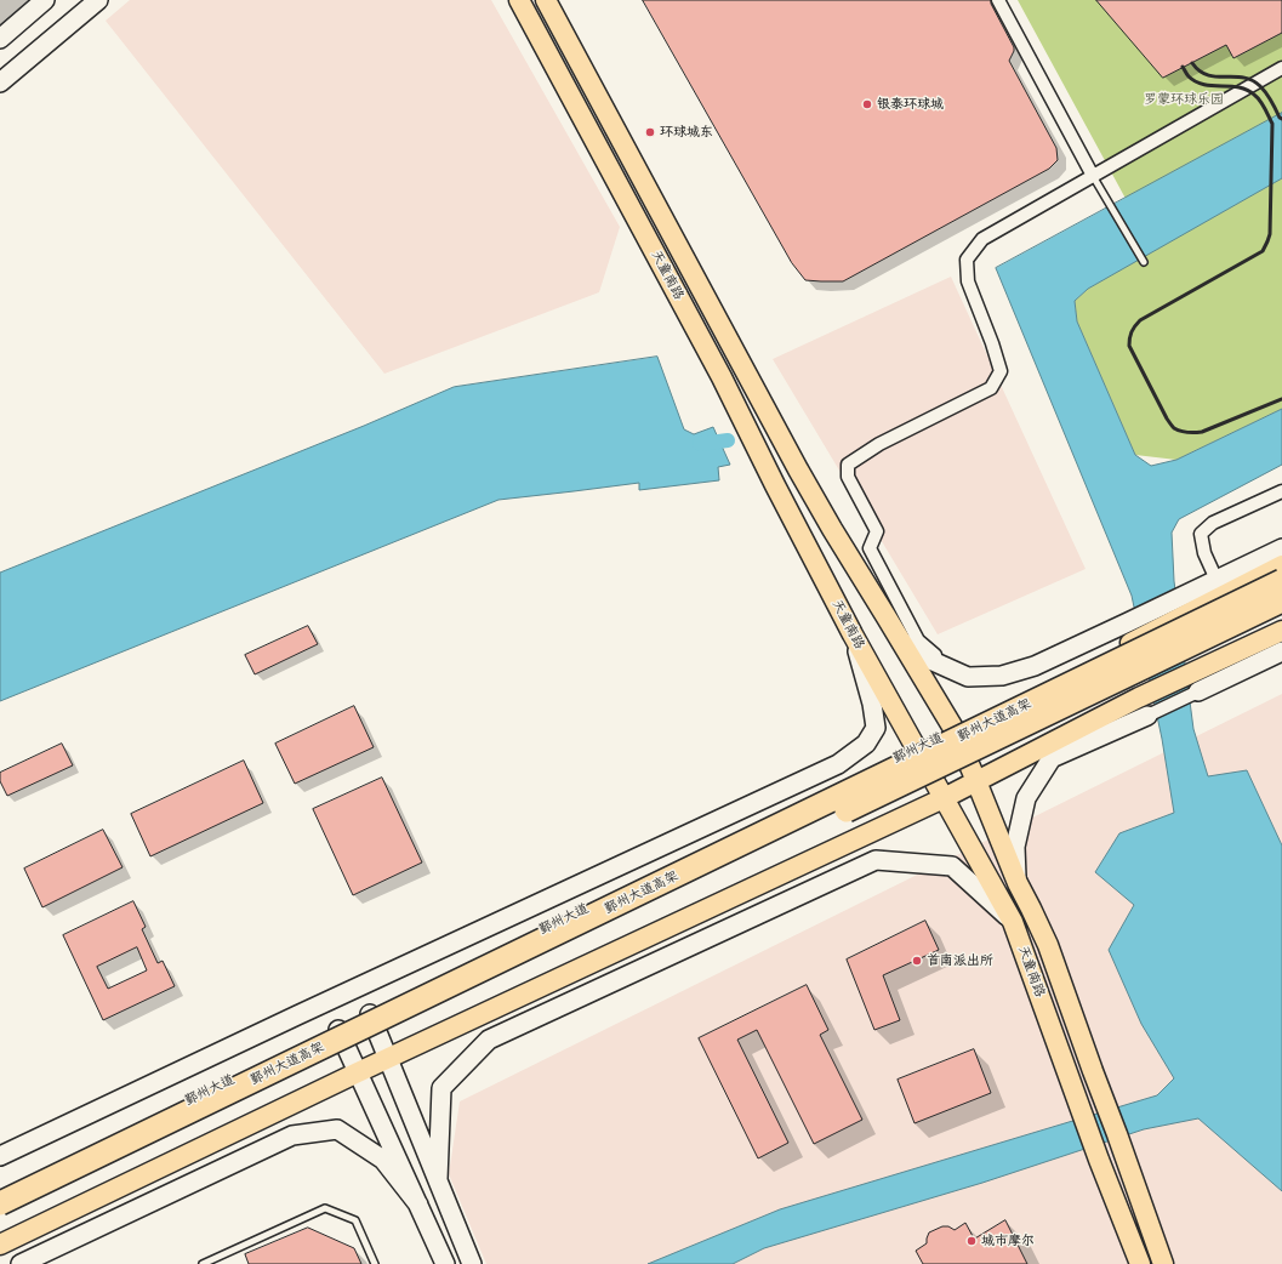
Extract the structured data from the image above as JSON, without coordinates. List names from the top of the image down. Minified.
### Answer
{"streets":{"highway":["鄞州大道高架"],"main road":["天童南路","鄞州大道"]},"crossings":[["天童南路","鄞州大道"]],"parks":["罗蒙环球乐园"],"places":["银泰环球城","环球城东","首南派出所","城市摩尔"]}
